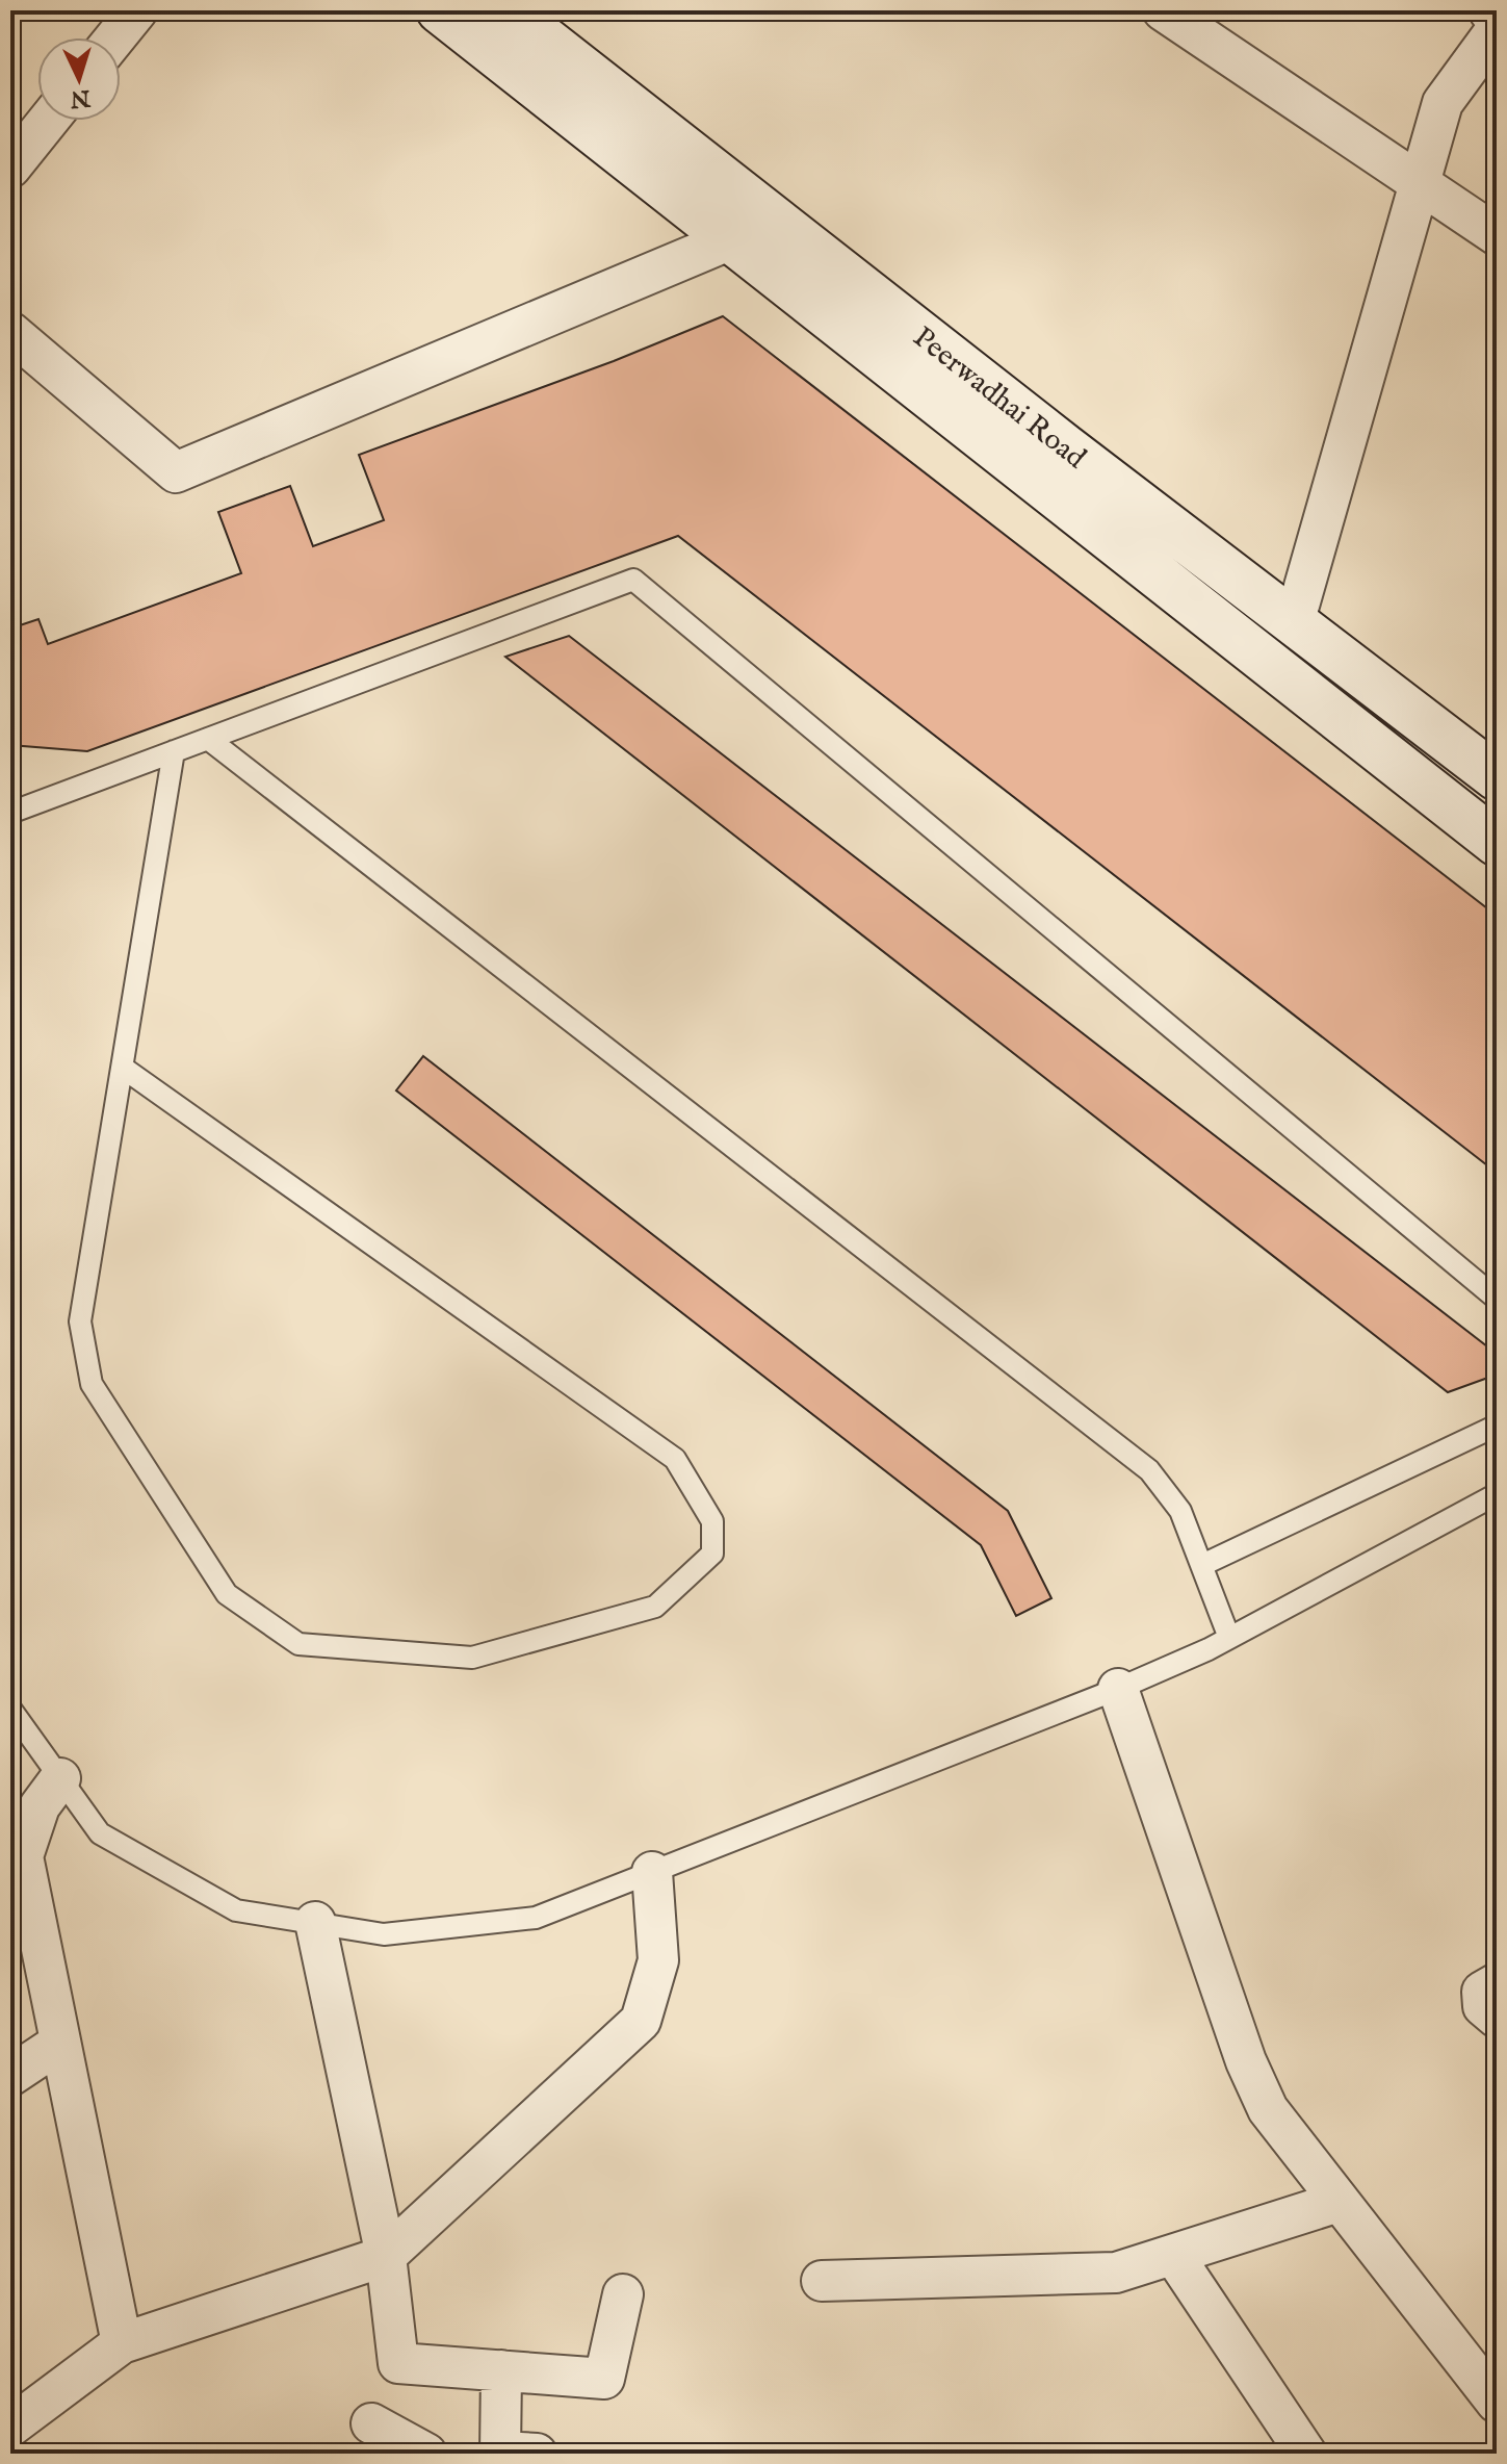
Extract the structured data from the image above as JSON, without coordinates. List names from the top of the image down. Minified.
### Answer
{"streets":{"main road":["Peerwadhai Road"]},"north":"bottom"}
